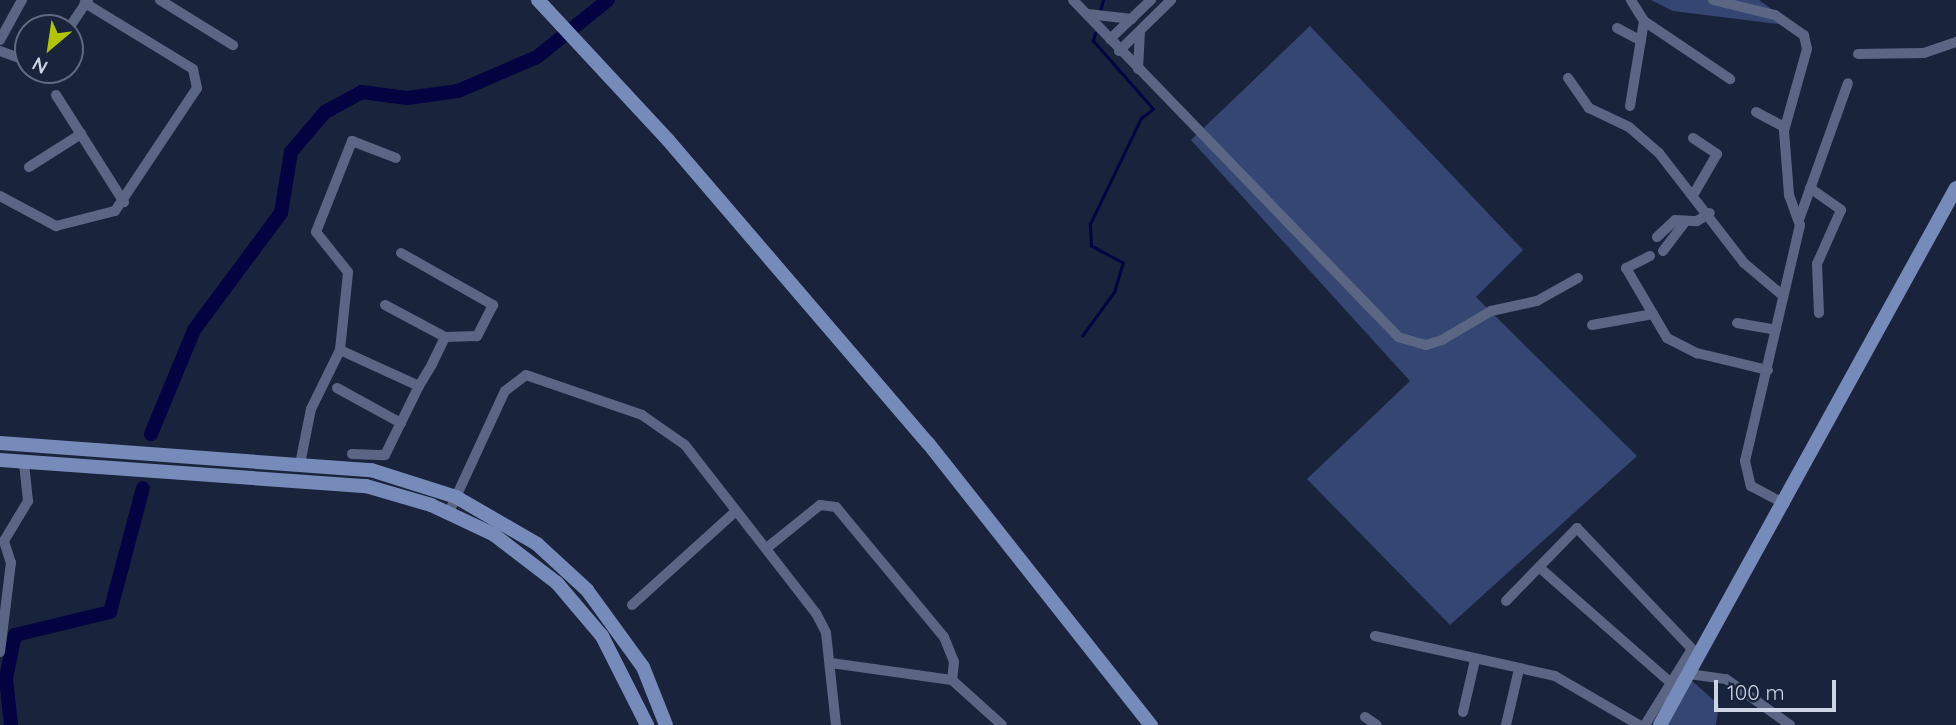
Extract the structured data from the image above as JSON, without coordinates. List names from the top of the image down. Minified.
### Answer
{"scale_bar":"100 m","north":"bottom left"}
